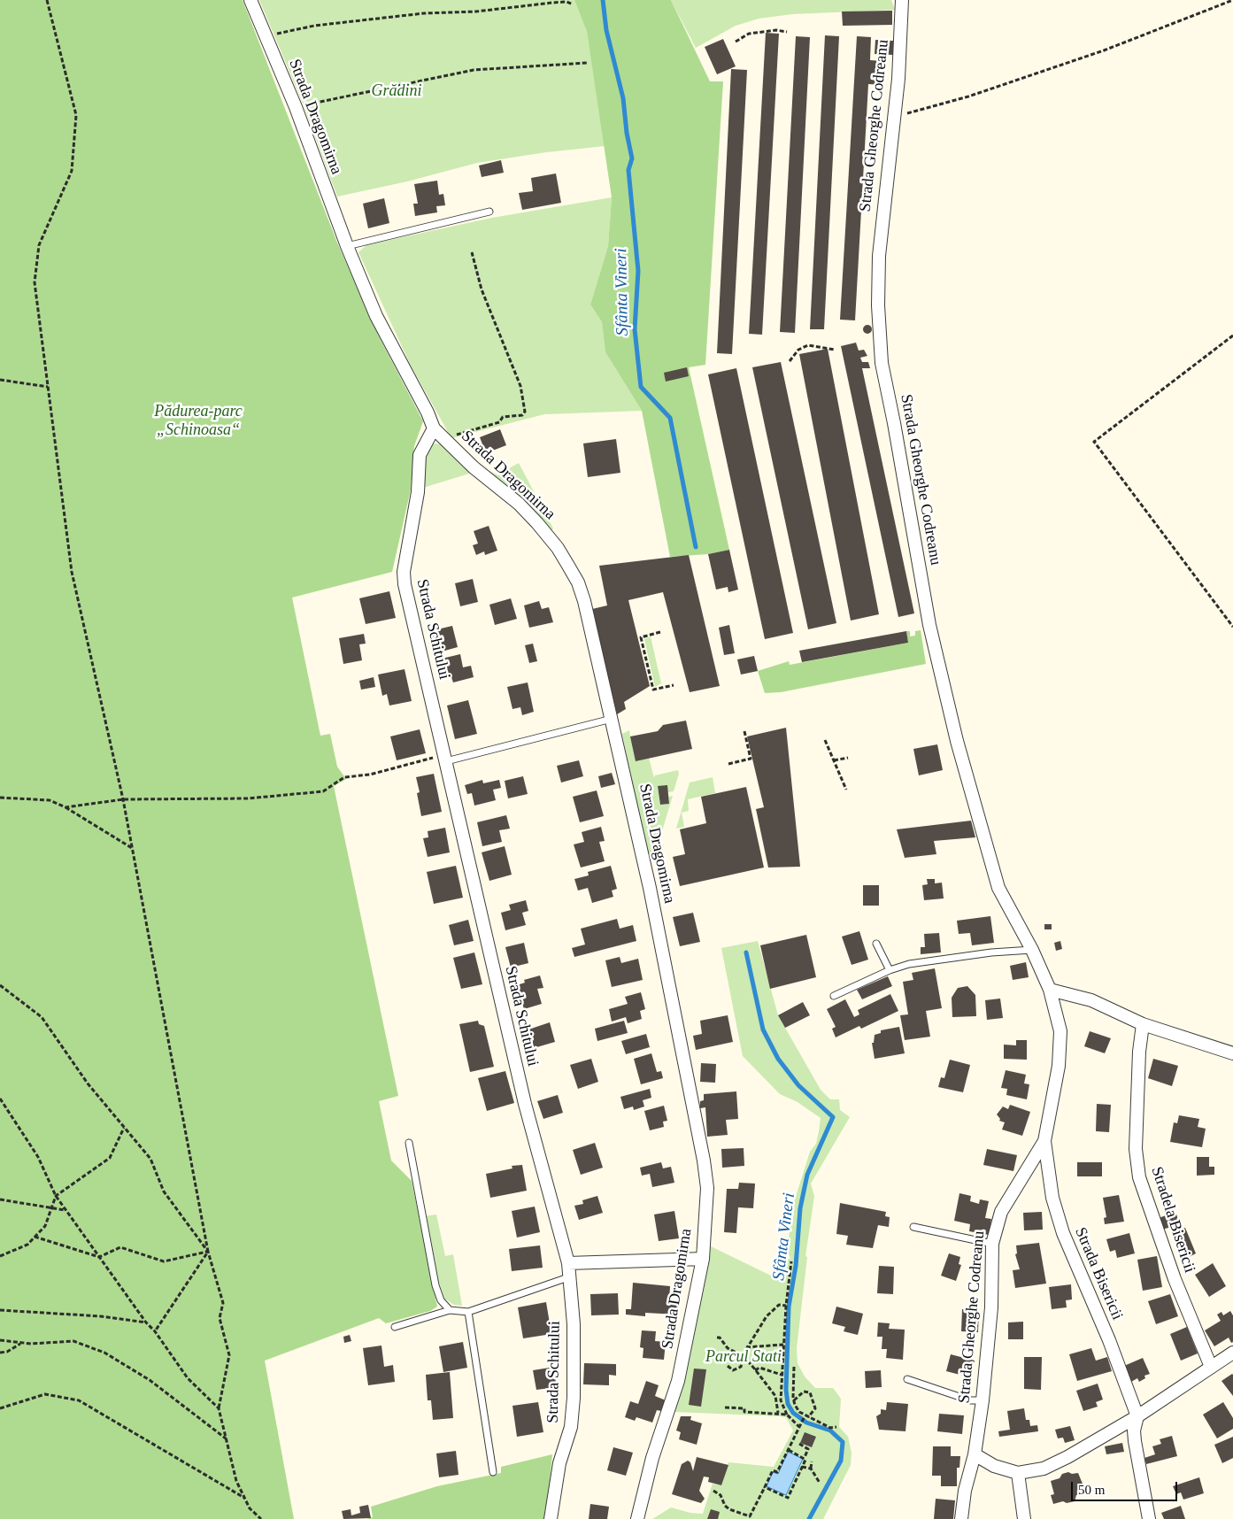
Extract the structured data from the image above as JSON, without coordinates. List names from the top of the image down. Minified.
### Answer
{"streets":{"street":["Strada Dragomirna","Strada Gheorghe Codreanu","Strada Schitului","Stradela Bisericii","Strada Bisericii"]},"crossings":[["Strada Dragomirna","Strada Schitului"],["Strada Gheorghe Codreanu","Strada Bisericii"]],"water":["Sfânta Vineri"],"parks":["Grădini","Pădurea-parc „Schinoasa“","Parcul Stati"],"scale_bar":"50 m"}
